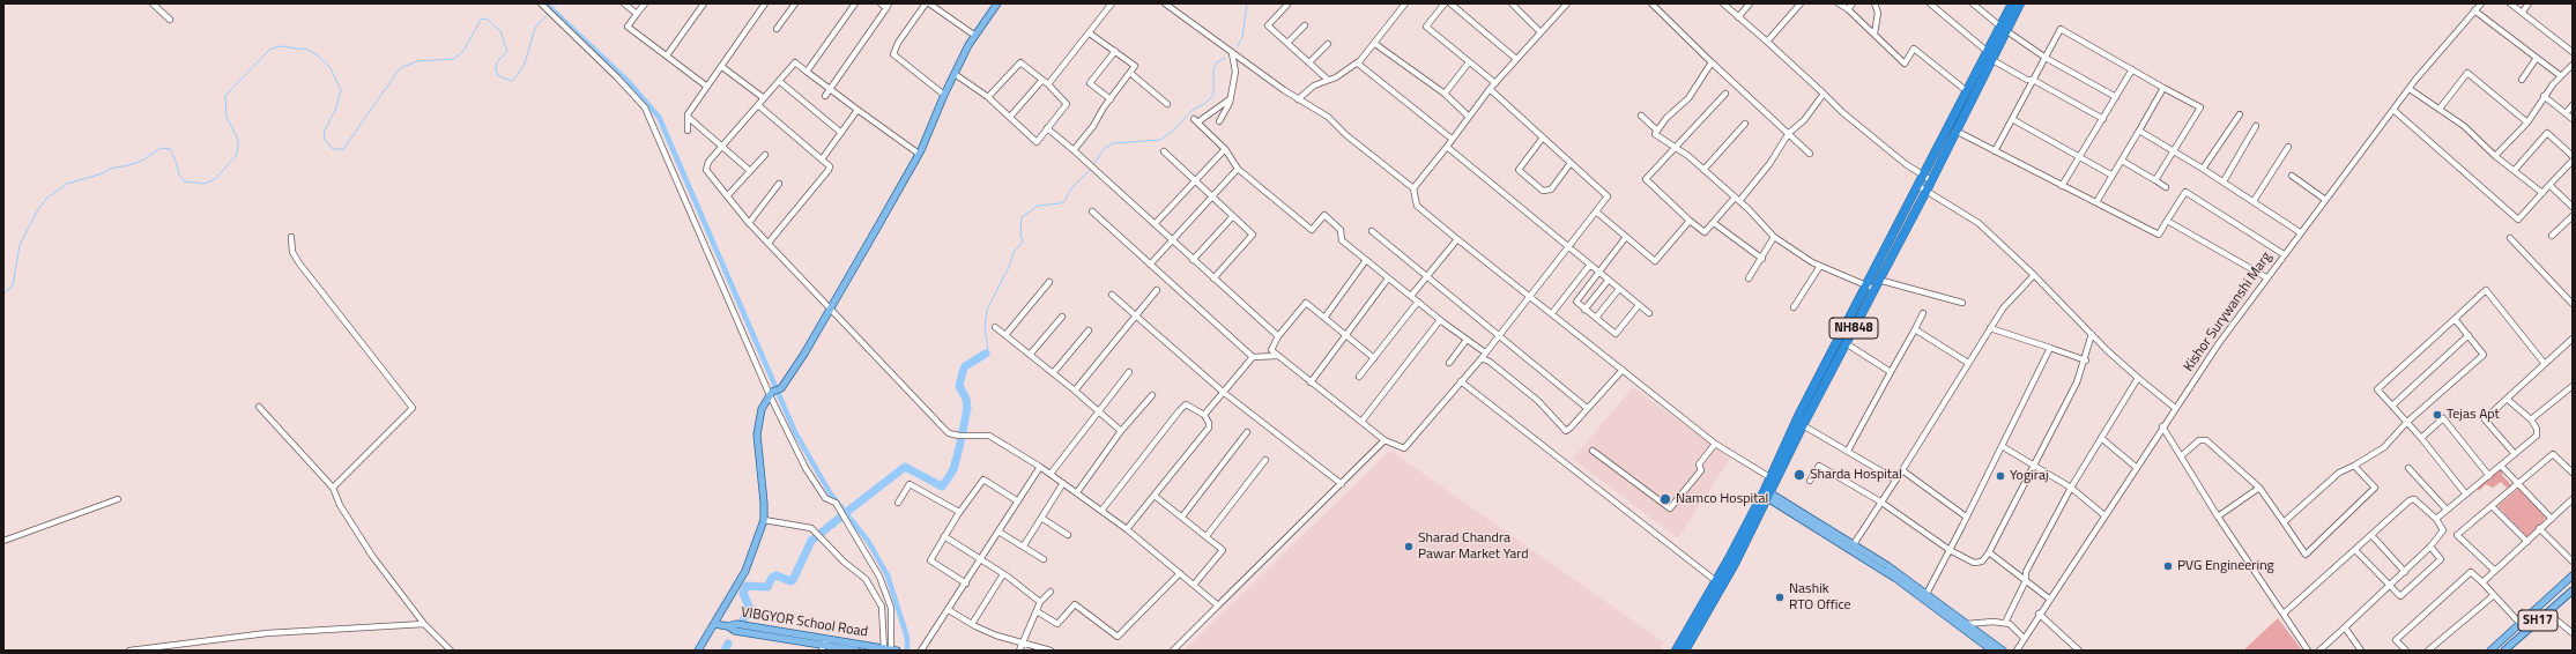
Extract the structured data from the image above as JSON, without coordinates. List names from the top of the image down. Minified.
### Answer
{"streets":{"highway":["NH848"],"main road":["SH17","VIBGYOR School Road"],"street":["Kishor Surywanshi Marg"]},"places":["Tejas Apt","Sharda Hospital","Yogiraj","Namco Hospital","Sharad Chandra Pawar Market Yard","PVG Engineering","Nashik RTO Office"]}
